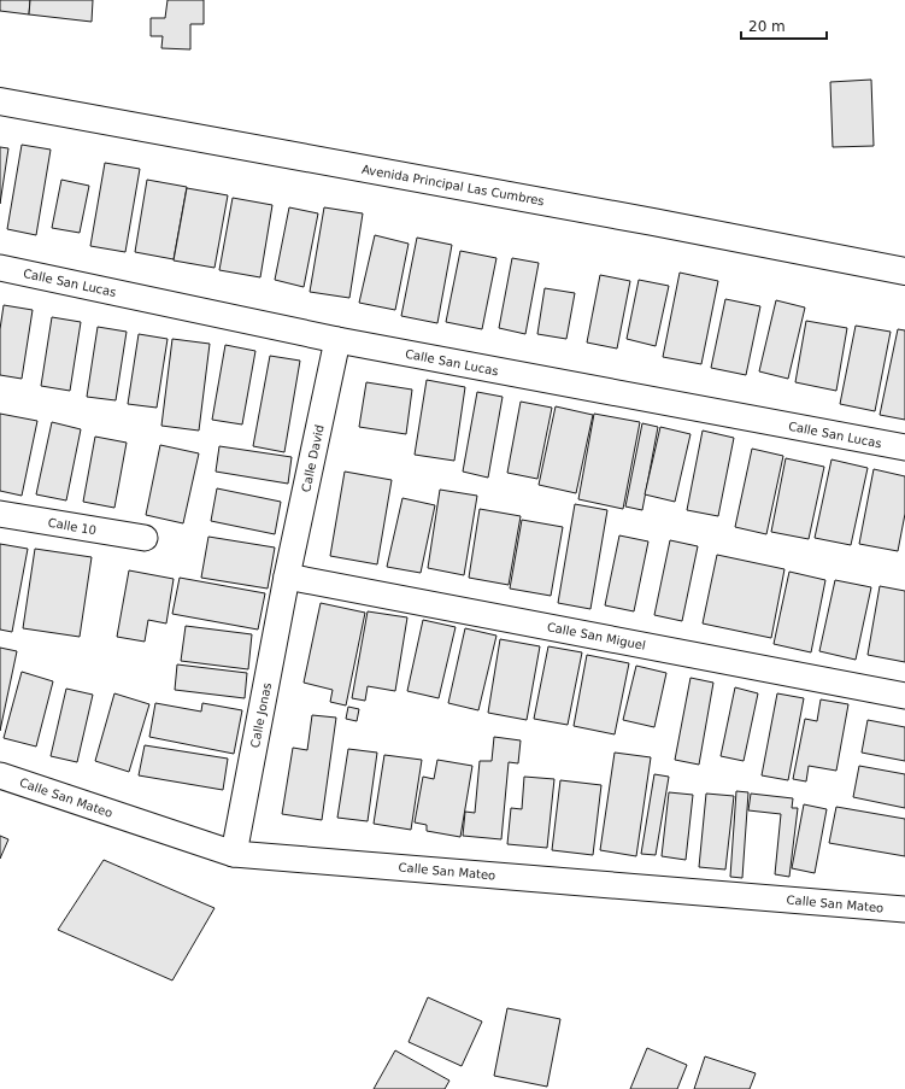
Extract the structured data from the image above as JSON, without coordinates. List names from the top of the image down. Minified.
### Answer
{"streets":{"street":["Avenida Principal Las Cumbres","Calle San Lucas","Calle David","Calle 10","Calle San Miguel","Calle Jonas","Calle San Mateo"]},"crossings":[["Calle San Lucas","Calle David"],["Calle David","Calle San Miguel"],["Calle David","Calle Jonas"],["Calle San Miguel","Calle Jonas"],["Calle Jonas","Calle San Mateo"]],"scale_bar":"20 m"}
